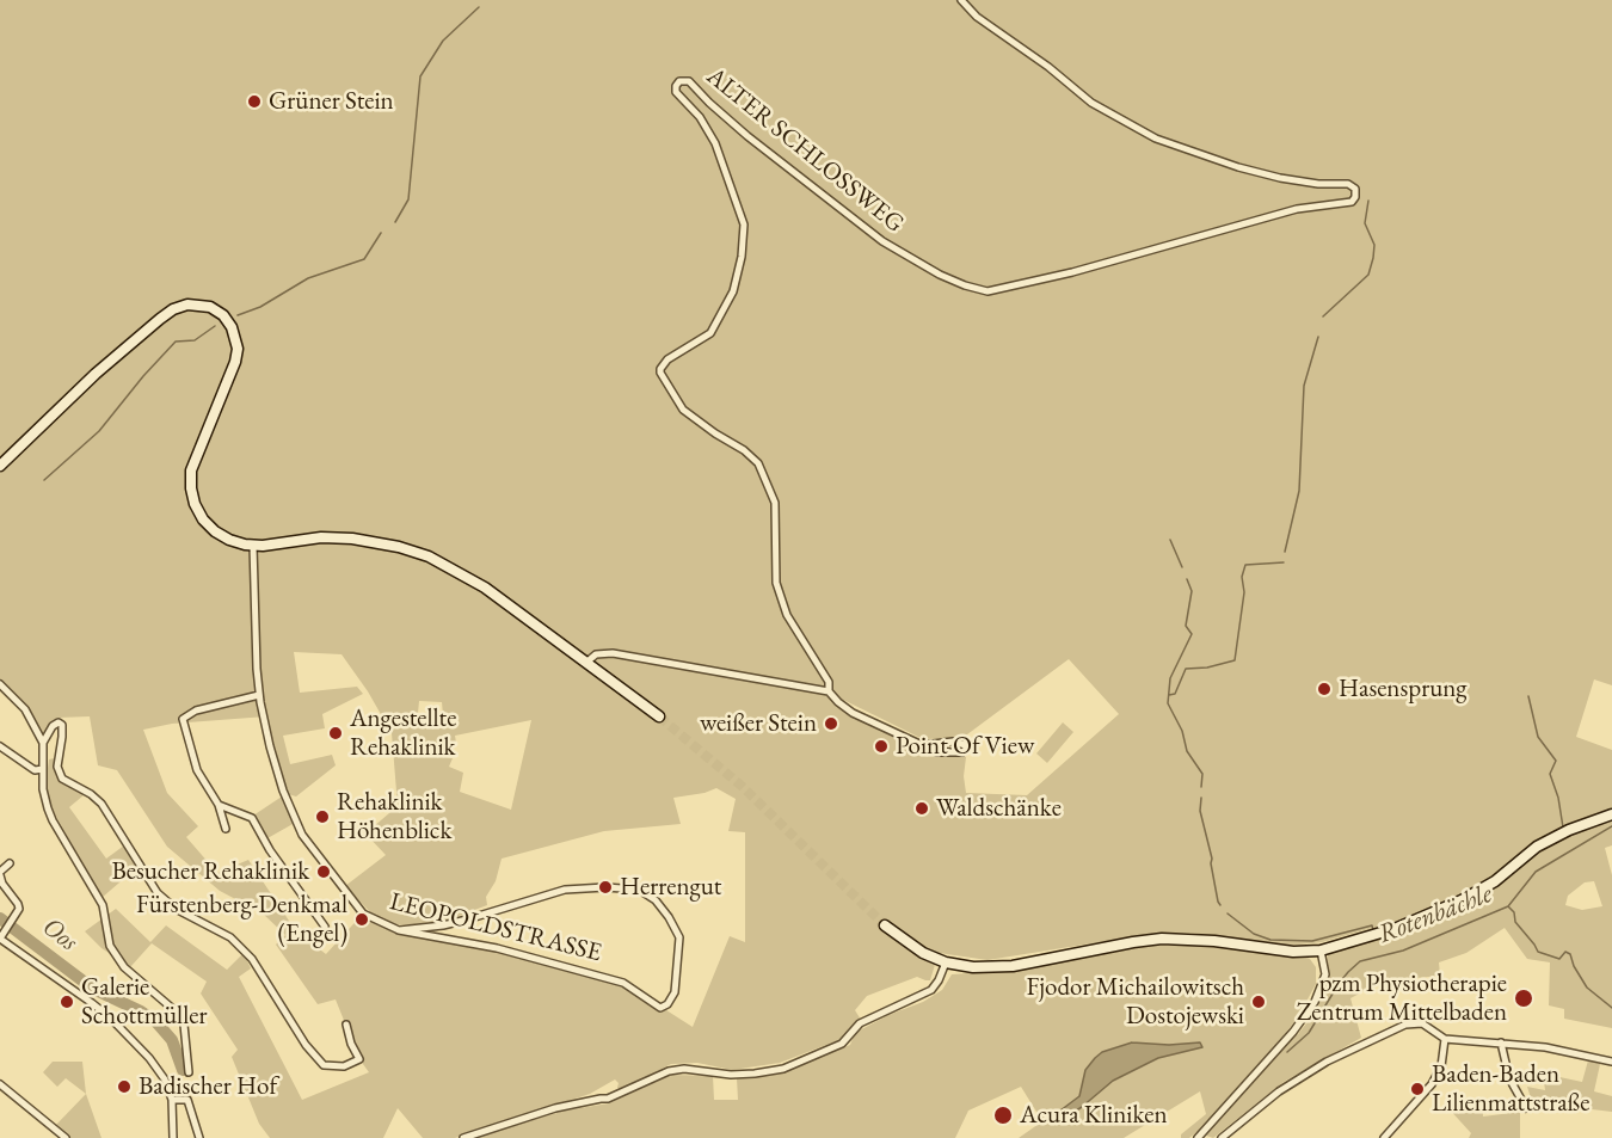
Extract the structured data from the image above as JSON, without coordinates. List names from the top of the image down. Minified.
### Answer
{"streets":{"street":["ALTER SCHLOSSWEG","LEOPOLDSTRASSE"]},"water":["Rotenbächle","Oos"],"places":["Grüner Stein","Hasensprung","weißer Stein","Angestellte Rehaklinik","Point Of View","Waldschänke","Rehaklinik Höhenblick","Besucher Rehaklinik","Herrengut","Fürstenberg-Denkmal (Engel)","pzm Physiotherapie Zentrum Mittelbaden","Galerie Schottmüller","Fjodor Michailowitsch Dostojewski","Badischer Hof","Baden-Baden Lilienmattstraße","Acura Kliniken"]}
